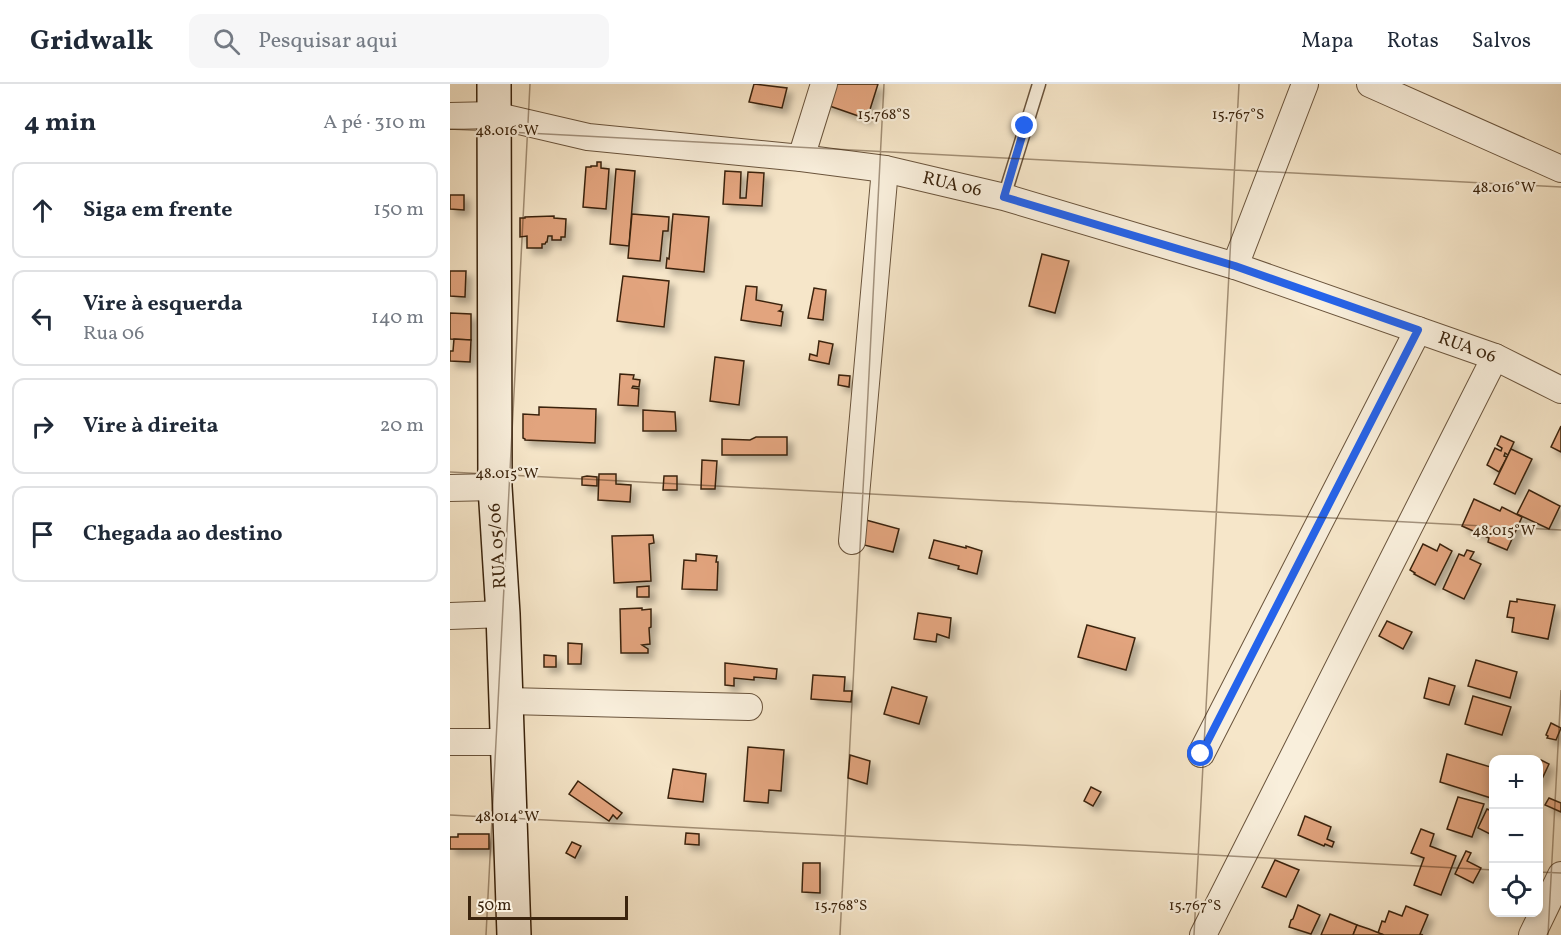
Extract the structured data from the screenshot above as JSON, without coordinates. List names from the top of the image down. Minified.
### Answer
{"streets":{"street":["RUA 06","RUA 05/06"]},"crossings":[["RUA 06","RUA 05/06"]],"scale_bar":"50 m","page":{"header":"Gridwalk","search":"Pesquisar aqui","nav":["Mapa","Rotas","Salvos"],"heading":["4 min","A pé · 310 m"],"list":[["Siga em frente","150 m"],["Vire à esquerda","Rua 06","140 m"],["Vire à direita","20 m"],"Chegada ao destino"],"map_buttons":["+","−"],"scale":"50 m"},"coordinates":["15.768°S","15.767°S","48.016°W","48.015°W","48.014°W"]}
